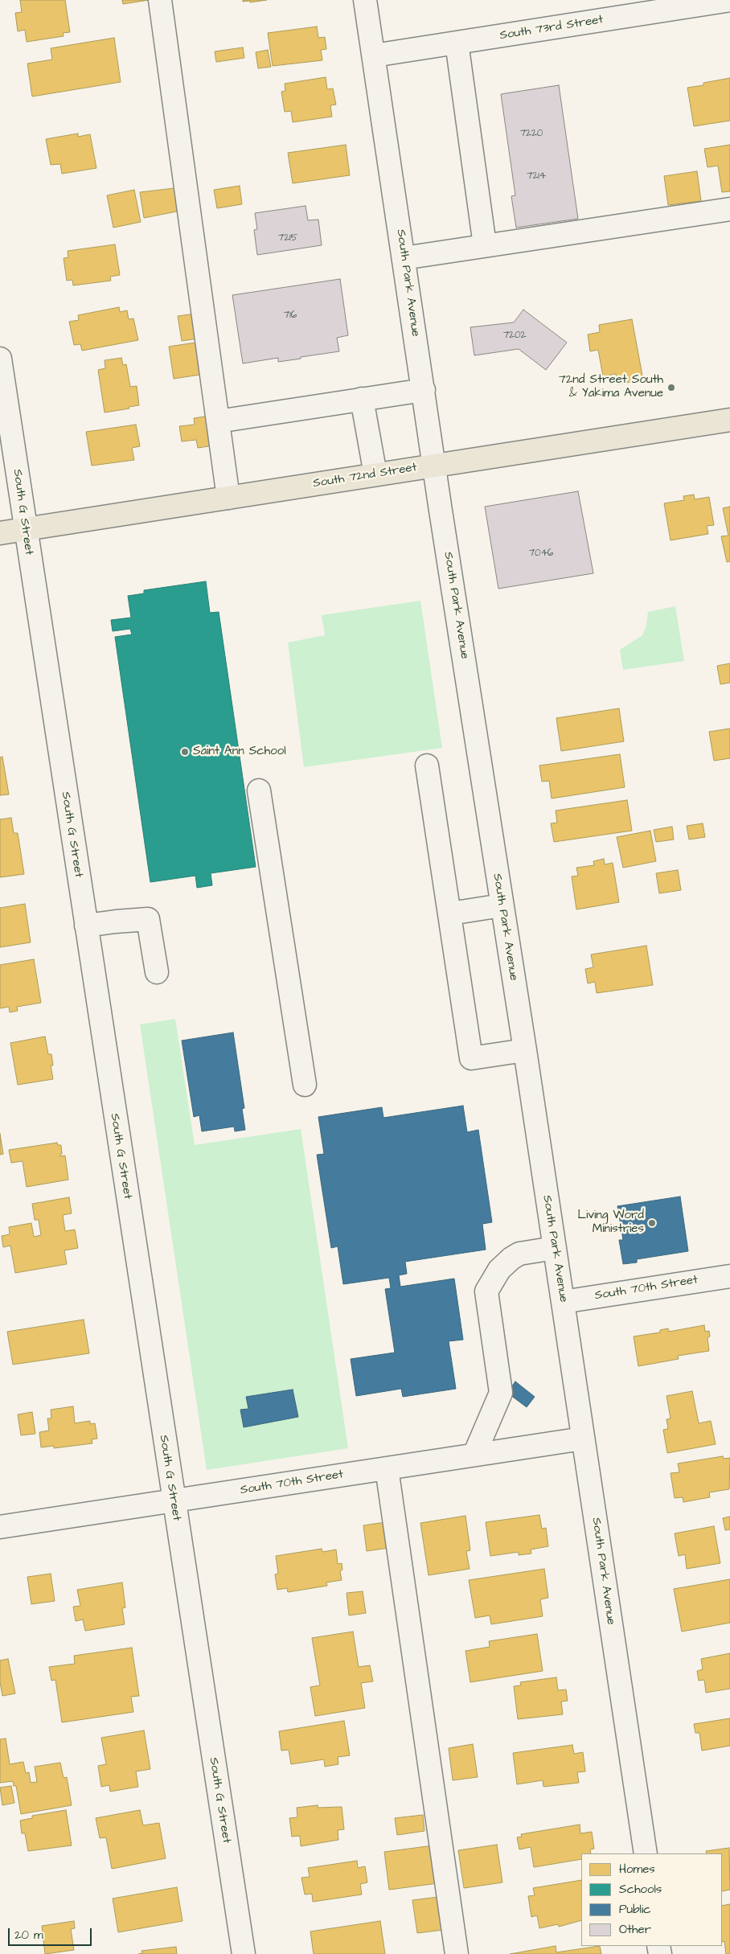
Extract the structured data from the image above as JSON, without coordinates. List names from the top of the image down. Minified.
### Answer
{"streets":{"main road":["South 72nd Street"],"street":["South 73rd Street","South Park Avenue","South G Street","South 70th Street"]},"crossings":[["South 73rd Street","South Park Avenue"],["South Park Avenue","South 72nd Street"],["South Park Avenue","South 70th Street"],["South 72nd Street","South G Street"],["South G Street","South 70th Street"]],"places":["72nd Street South & Yakima Avenue","Saint Ann School","Living Word Ministries"],"house_numbers":["7220","7214","7215","716","7202","7046"],"legend":["Homes","Schools","Public","Other"],"scale_bar":"20 m"}
